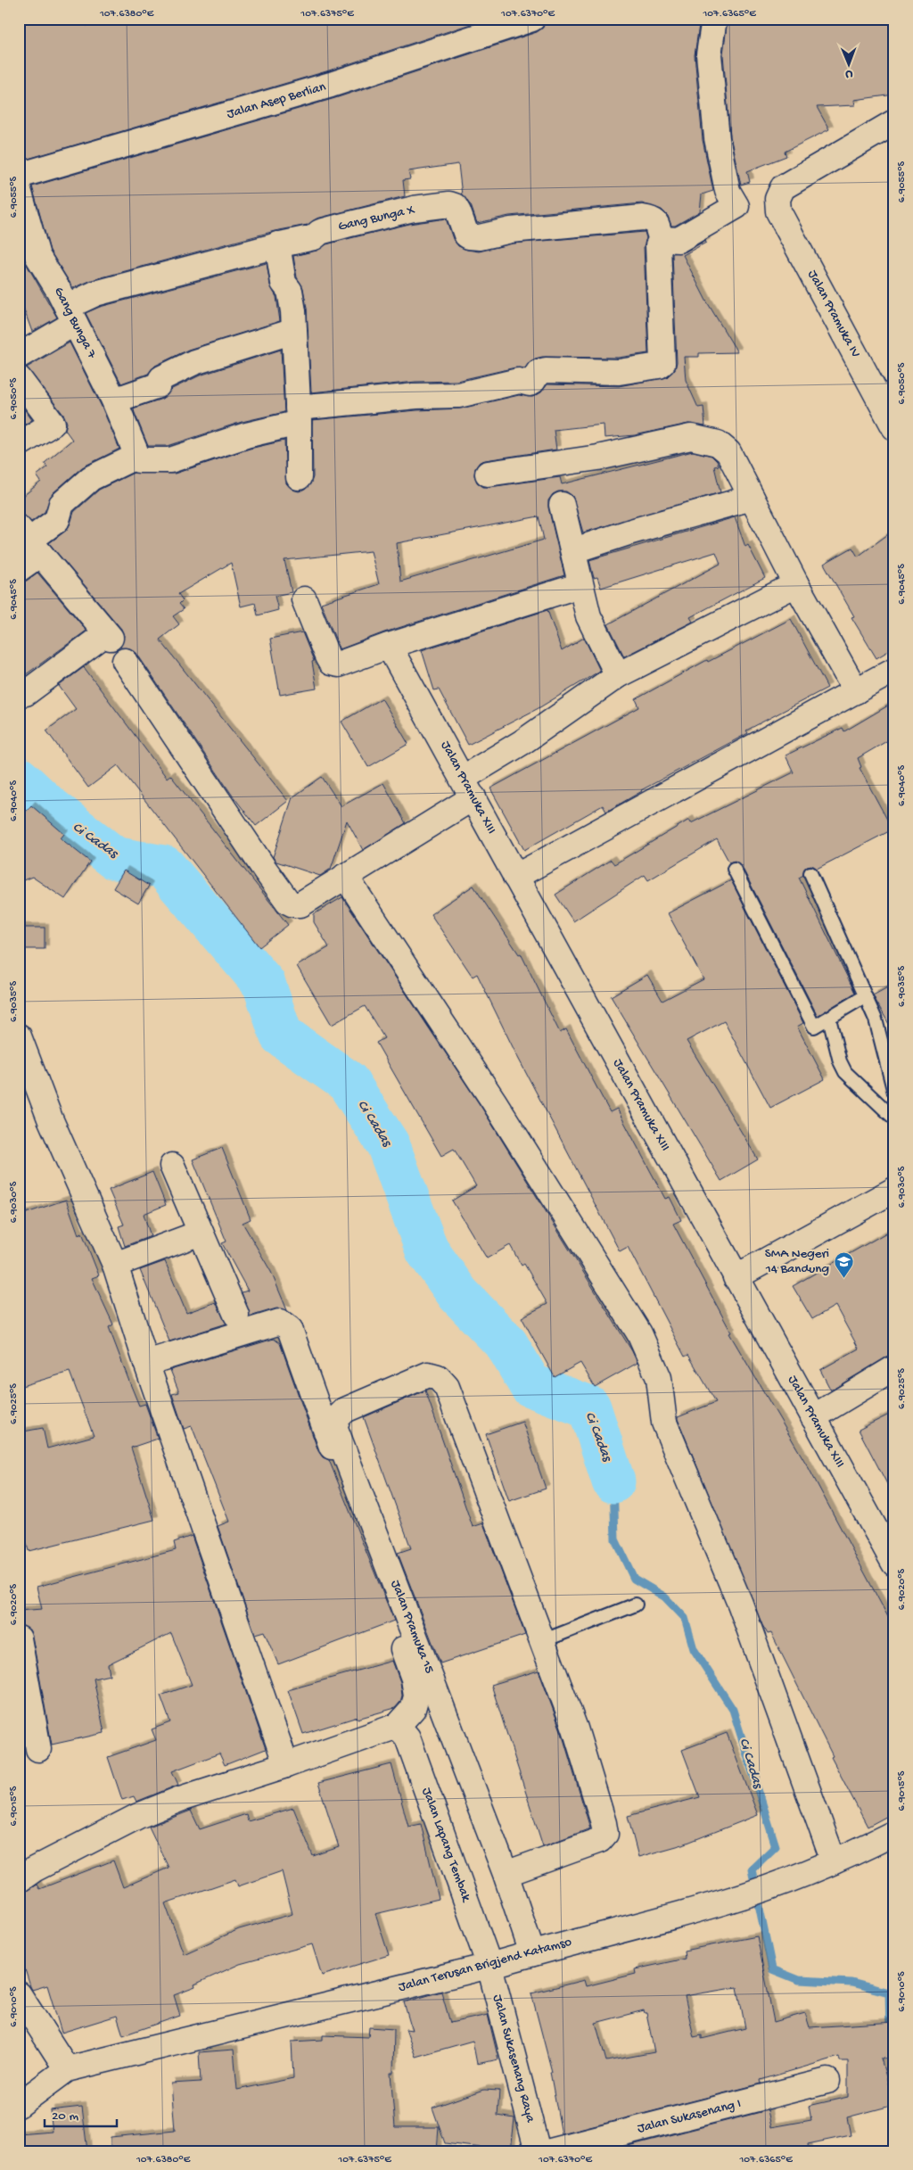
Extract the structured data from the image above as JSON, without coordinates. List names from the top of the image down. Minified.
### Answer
{"streets":{"street":["Jalan Asep Berlian","Gang Bunga X","Jalan Pramuka IV","Gang Bunga 7","Jalan Pramuka XIII","Jalan Pramuka 15","Jalan Lapang Tembak","Jalan Terusan Brigjend Katamso","Jalan Sukasenang Raya","Jalan Sukasenang I"]},"crossings":[["Gang Bunga X","Gang Bunga 7"],["Jalan Pramuka 15","Jalan Terusan Brigjend Katamso"],["Jalan Lapang Tembak","Jalan Terusan Brigjend Katamso"],["Jalan Lapang Tembak","Jalan Sukasenang Raya"],["Jalan Terusan Brigjend Katamso","Jalan Sukasenang Raya"]],"water":["Ci Cadas"],"places":{"school or university":["SMA Negeri 14 Bandung"]},"scale_bar":"20 m","north":"bottom","coordinates":["107.6380°E","107.6375°E","107.6370°E","107.6365°E","6.9055°S","6.9050°S","6.9045°S","6.9040°S","6.9035°S","6.9030°S","6.9025°S","6.9020°S","6.9015°S","6.9010°S"]}
